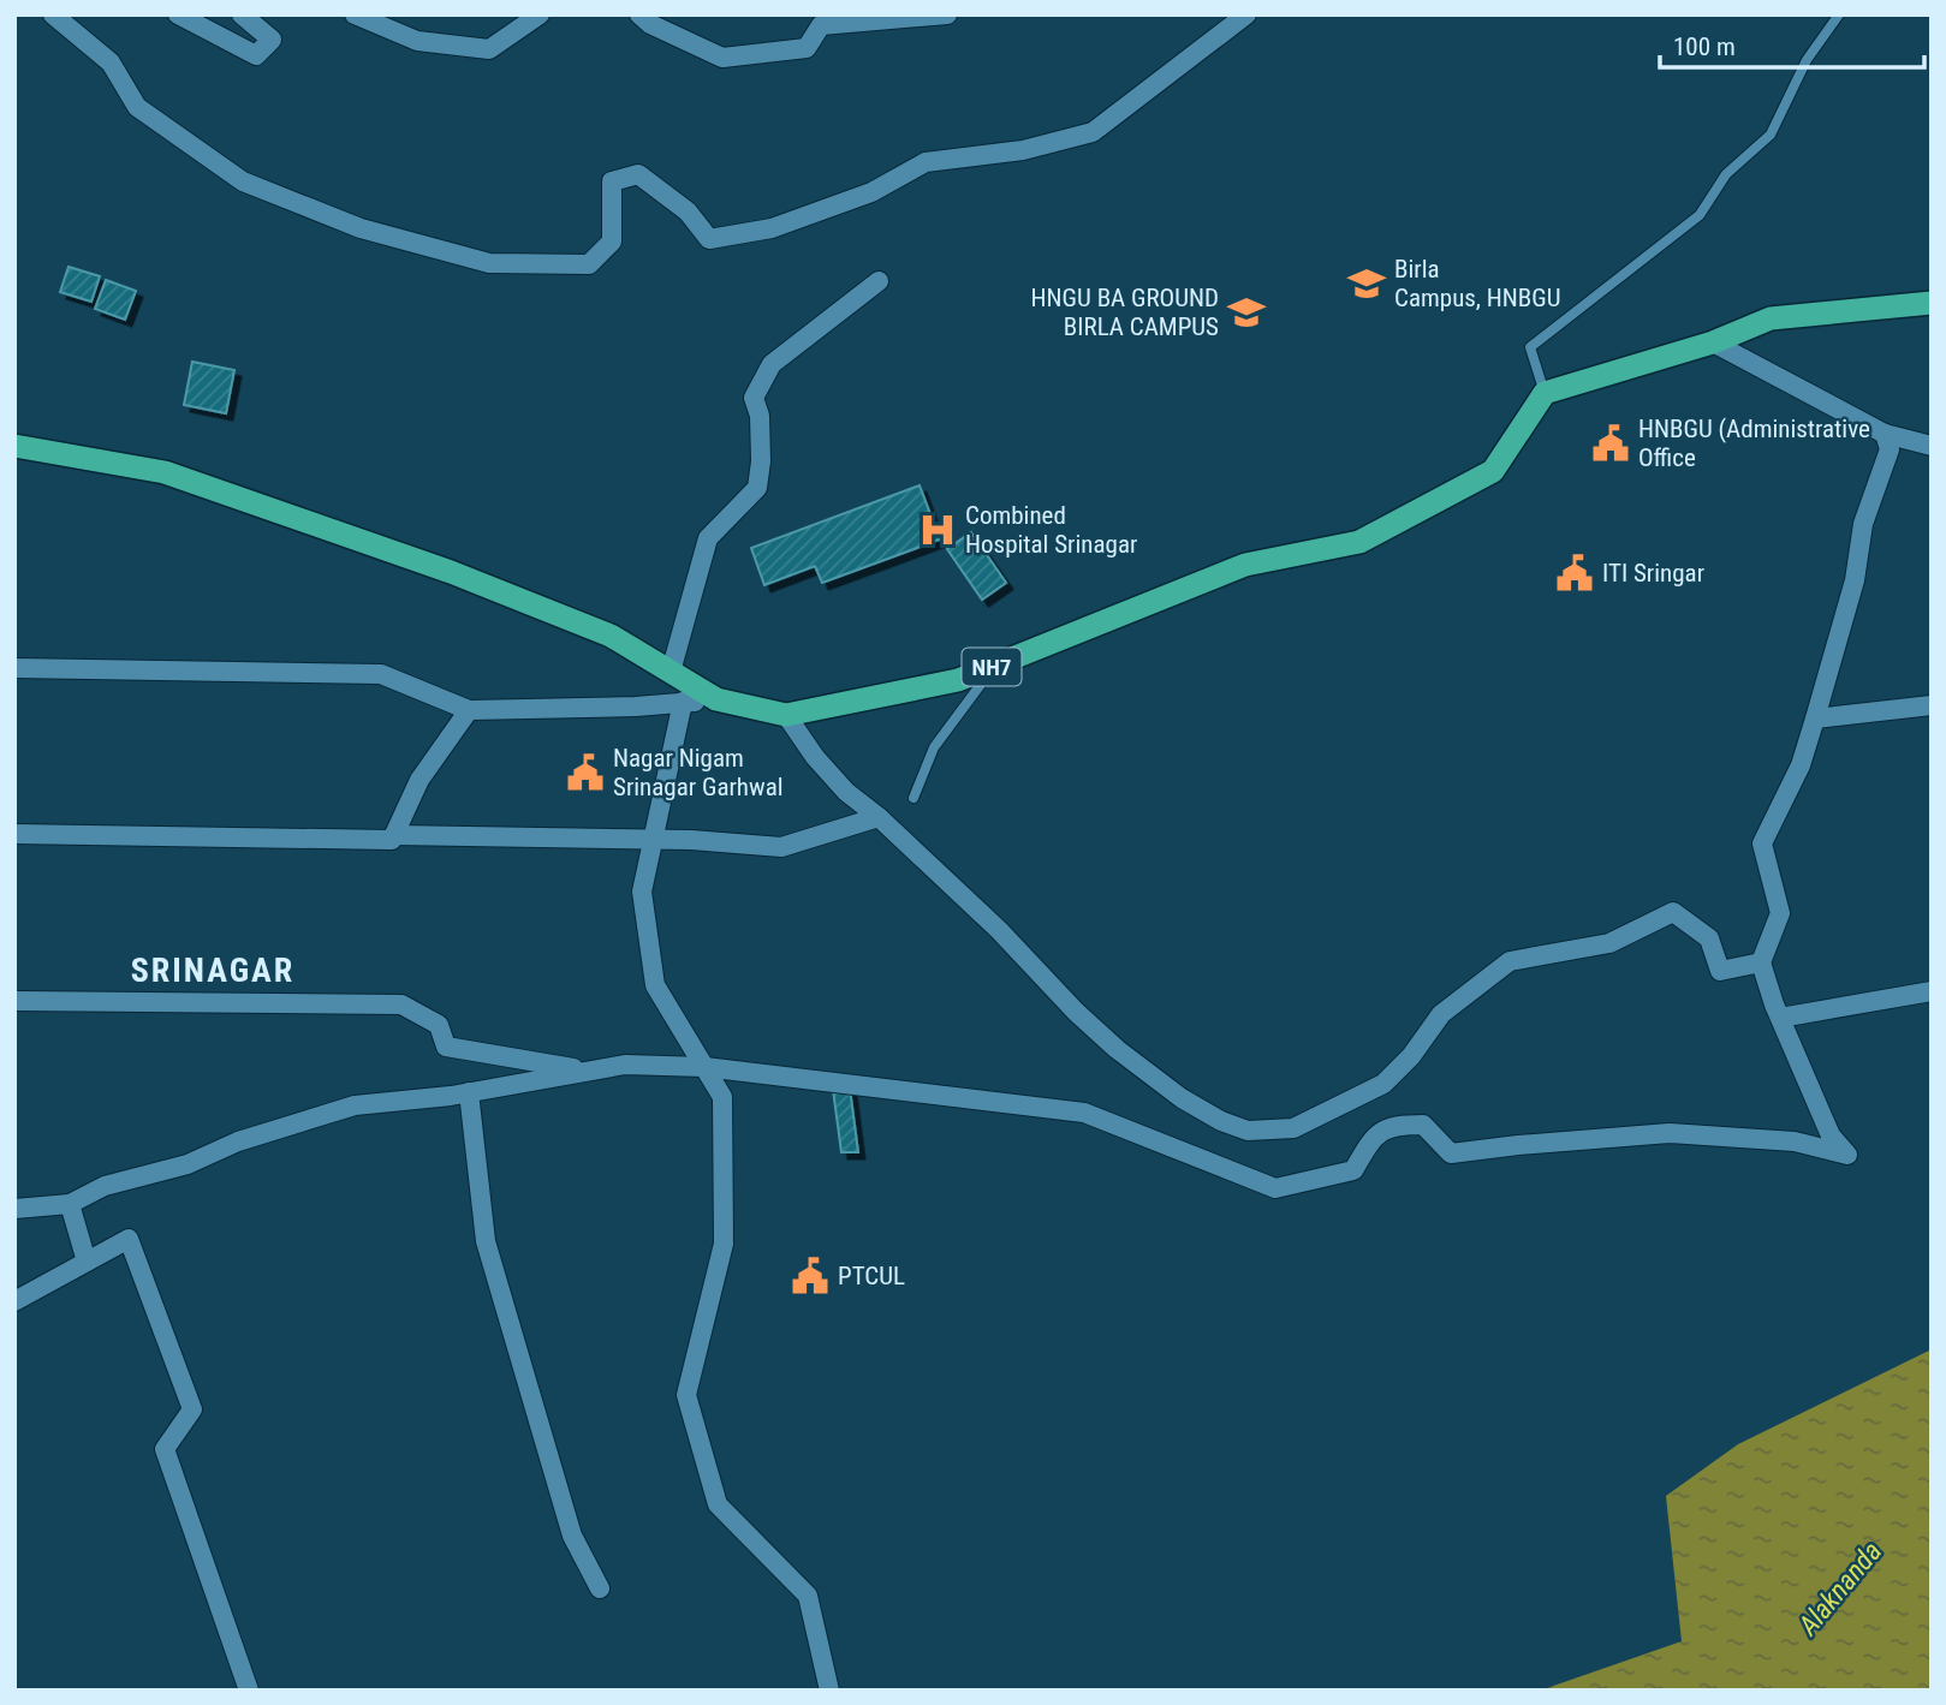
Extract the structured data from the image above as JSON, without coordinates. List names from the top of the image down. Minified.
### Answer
{"streets":{"highway":["NH7"]},"districts":["SRINAGAR"],"water":["Alaknanda"],"places":{"school or university":["Birla Campus, HNBGU","HNGU BA GROUND BIRLA CAMPUS"],"public building":["HNBGU (Administrative Office","ITI Sringar","Nagar Nigam Srinagar Garhwal","PTCUL"],"hospital":["Combined Hospital Srinagar"]},"scale_bar":"100 m"}
